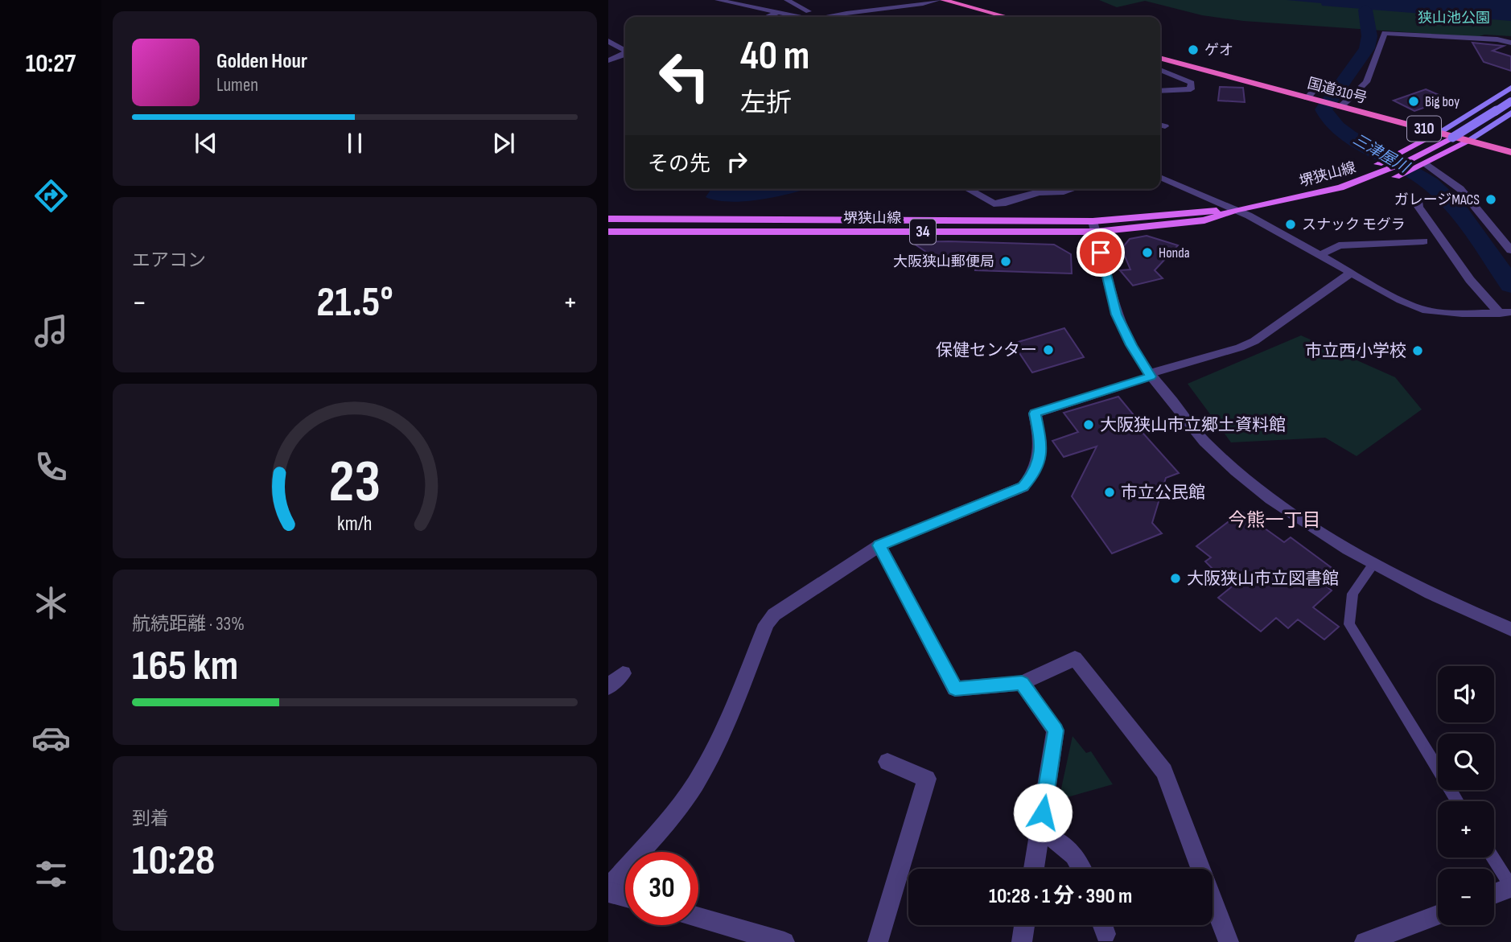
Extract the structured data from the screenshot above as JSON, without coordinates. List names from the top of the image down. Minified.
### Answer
{"streets":{"highway":["国道310号","310"],"main road":["堺狭山線","34"]},"districts":["今熊一丁目"],"water":["三津屋川"],"parks":["狭山池公園"],"places":["ゲオ","Big boy","ガレージMACS","スナック モグラ","Honda","大阪狭山郵便局","保健センター","市立西小学校","大阪狭山市立郷土資料館","市立公民館","大阪狭山市立図書館"],"page":{"tabs":"10:27","turn":["40 m","左折"],"song":["Golden Hour","Lumen"],"then":"その先","tile":["エアコン",["航続距離 · 33%","165 km"],["到着","10:28"]],"heat":["−","21.5°","+"],"map_buttons":["+","−"],"limit":"30","trip":"10:28 · 1 分 · 390 m","gauge":["23","km/h"]}}
